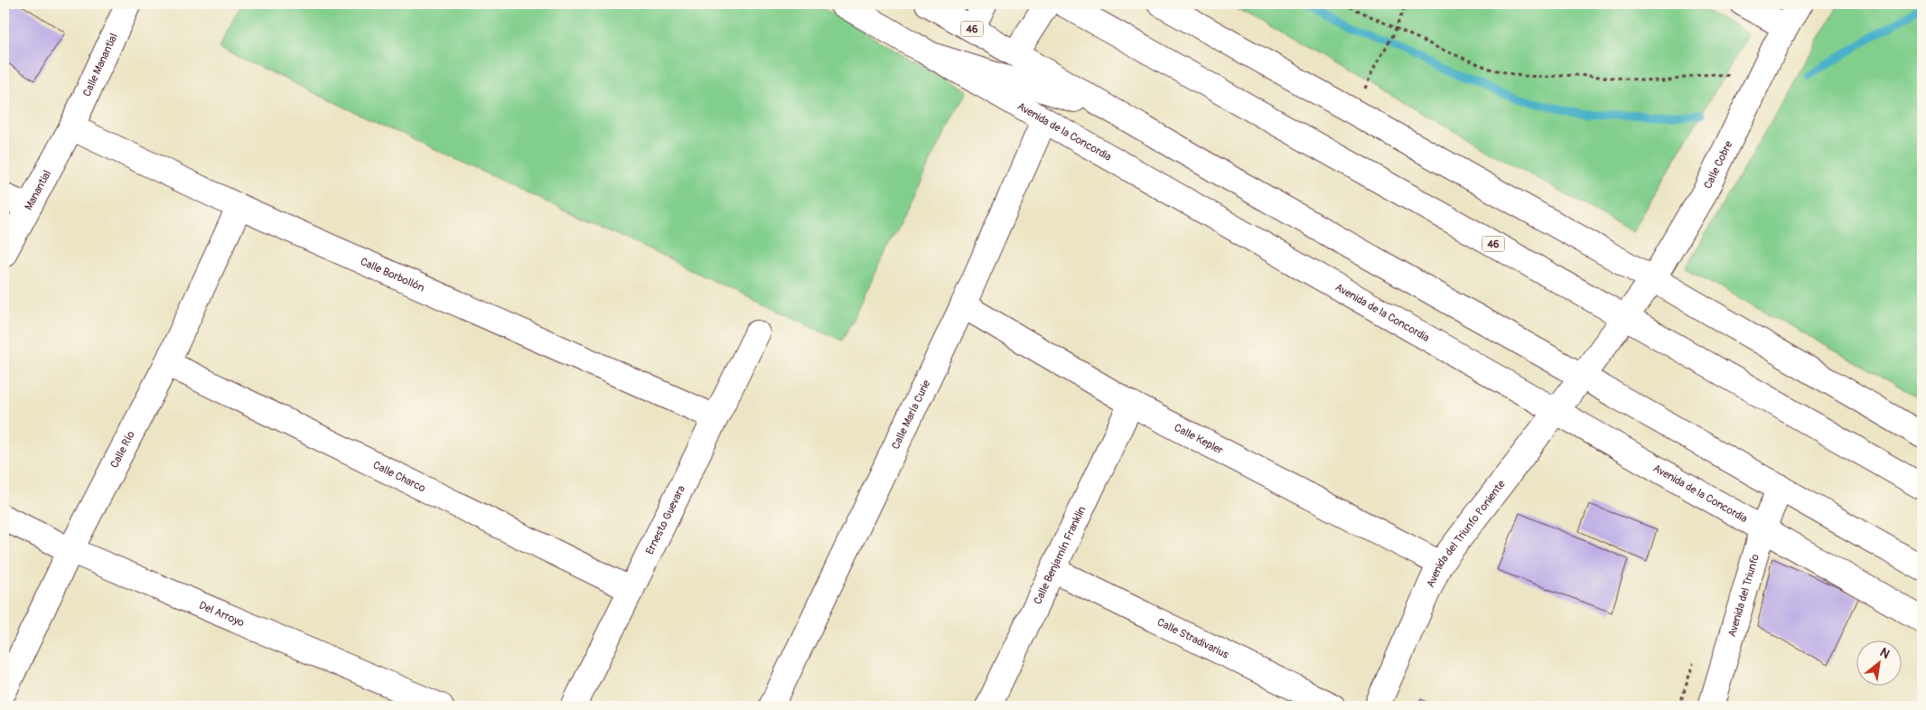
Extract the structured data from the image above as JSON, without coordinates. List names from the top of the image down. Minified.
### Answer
{"streets":{"street":["46","Calle Manantial","Avenida de la Concordia","Calle Cobre","Manantial","Calle Borbollón","Calle María Curie","Calle Kepler","Calle Río","Calle Charco","Ernesto Guevara","Avenida del Triunfo Poniente","Calle Benjamín Franklin","Avenida del Triunfo","Del Arroyo","Calle Stradivarius"]},"crossings":[["46","Calle Cobre"],["46","Avenida del Triunfo Poniente"],["46","Avenida del Triunfo"],["Calle Manantial","Manantial"],["Calle Manantial","Calle Borbollón"],["Avenida de la Concordia","Calle María Curie"],["Avenida de la Concordia","Avenida del Triunfo Poniente"],["Avenida de la Concordia","Avenida del Triunfo"],["Calle Cobre","Avenida del Triunfo Poniente"],["Manantial","Calle Borbollón"],["Calle Borbollón","Calle Río"],["Calle Borbollón","Ernesto Guevara"],["Calle María Curie","Calle Kepler"],["Calle Kepler","Avenida del Triunfo Poniente"],["Calle Kepler","Calle Benjamín Franklin"],["Calle Río","Calle Charco"],["Calle Río","Del Arroyo"],["Calle Charco","Ernesto Guevara"],["Calle Benjamín Franklin","Calle Stradivarius"]],"north":"top right"}
